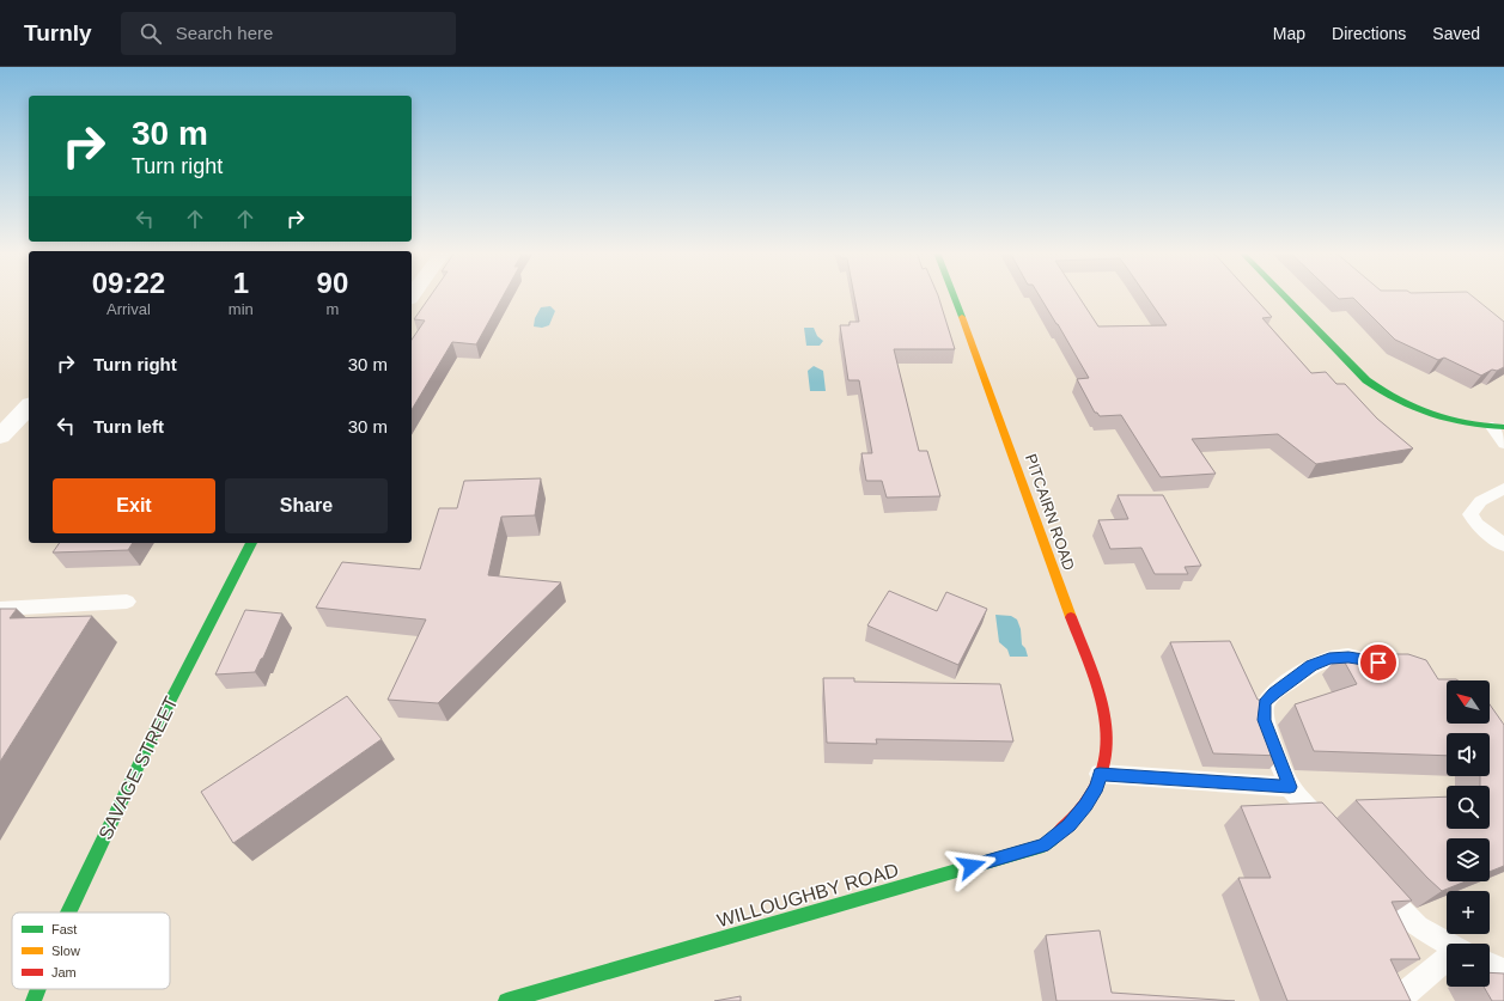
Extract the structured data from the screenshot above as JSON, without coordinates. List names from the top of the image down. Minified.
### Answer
{"streets":{"street":["PITCAIRN ROAD","SAVAGE STREET","WILLOUGHBY ROAD"]},"crossings":[["PITCAIRN ROAD","WILLOUGHBY ROAD"]],"legend":["Fast","Slow","Jam"],"north":"top left","page":{"header":"Turnly","search":"Search here","nav":["Map","Directions","Saved"],"turn":["30 m","Turn right"],"eta":["09:22","Arrival","1","min","90","m"],"list":[{"name":"Turn right","value":"30 m"},{"name":"Turn left","value":"30 m"}],"buttons":["Exit","Share"],"map_buttons":["+","−"]}}
